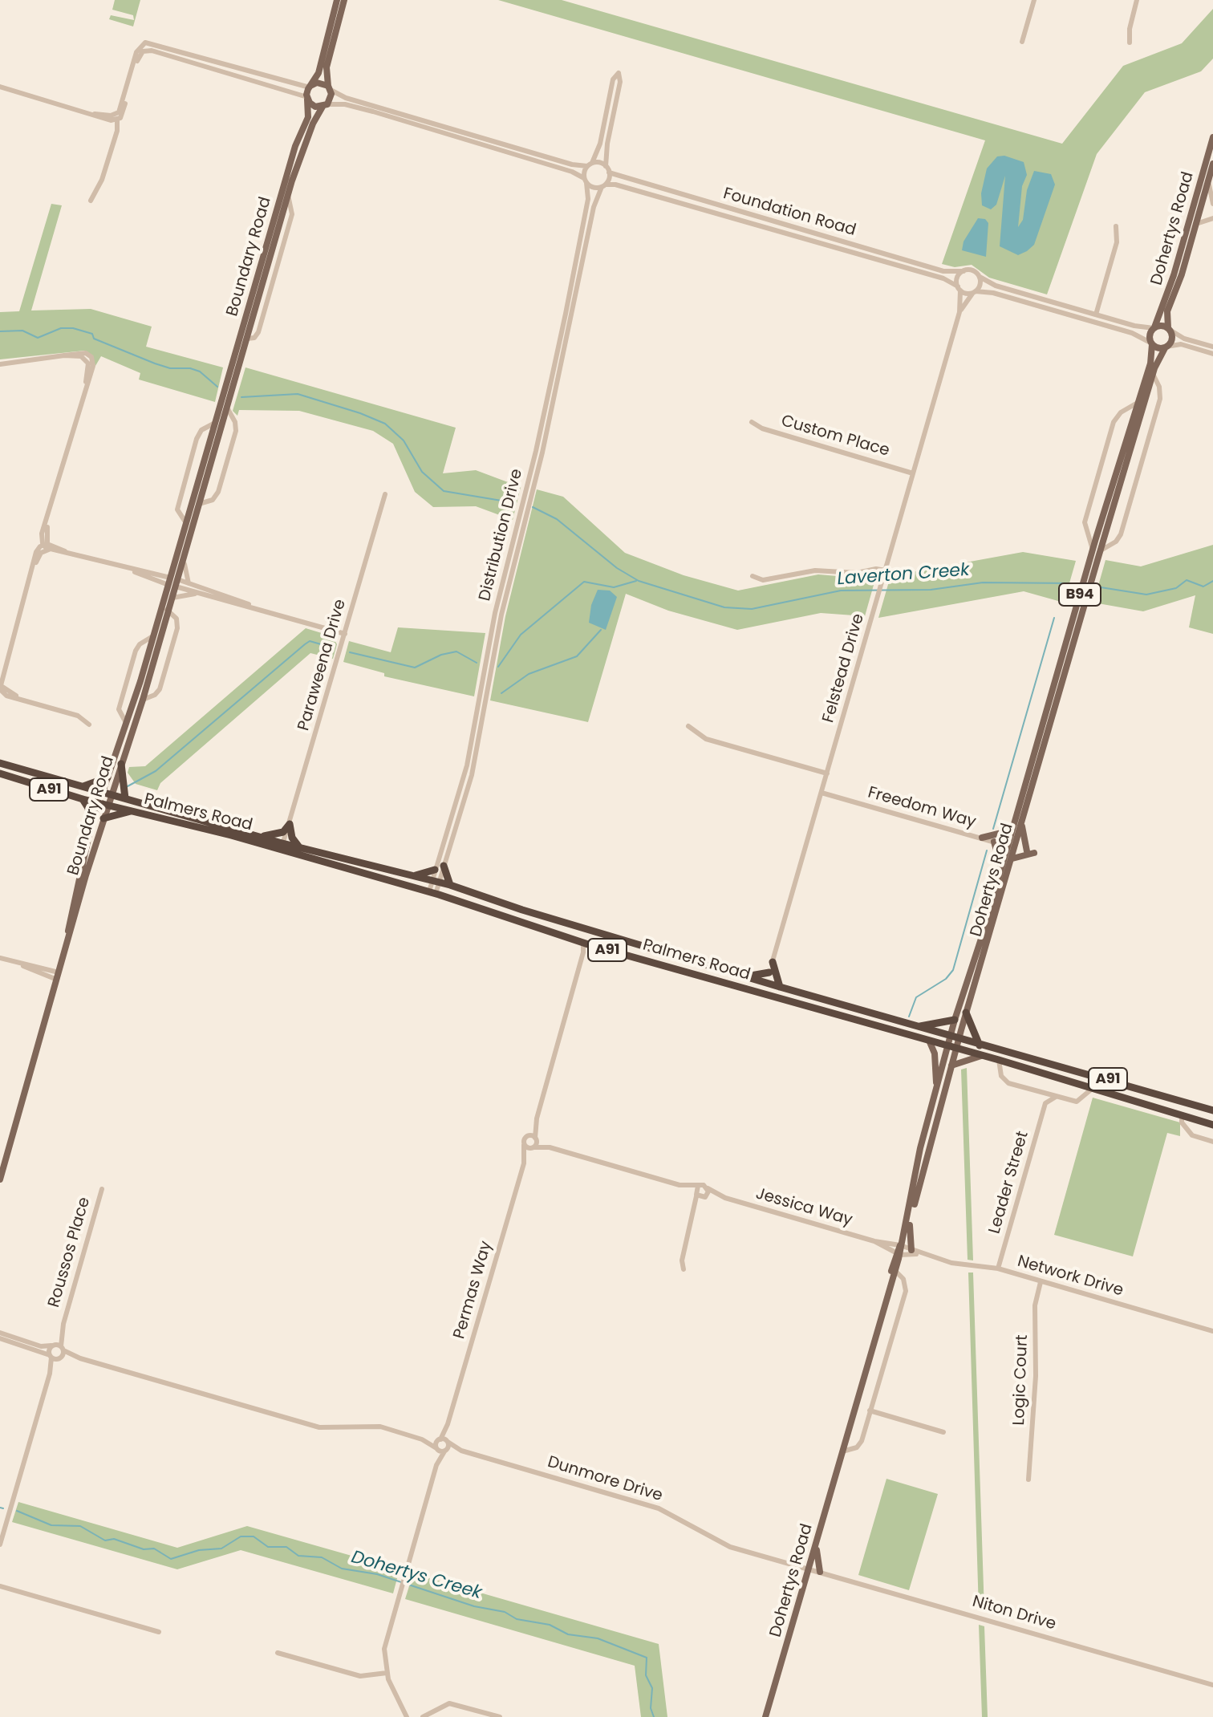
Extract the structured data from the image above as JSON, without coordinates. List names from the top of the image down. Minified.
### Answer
{"streets":{"highway":["A91","Palmers Road"],"main road":["Dohertys Road","Boundary Road","B94"],"street":["Foundation Road","Custom Place","Distribution Drive","Paraweena Drive","Felstead Drive","Freedom Way","Leader Street","Jessica Way","Roussos Place","Network Drive","Permas Way","Logic Court","Dunmore Drive","Niton Drive"]},"crossings":[["Foundation Road","Distribution Drive"],["Foundation Road","Felstead Drive"],["Dohertys Road","B94"],["Dohertys Road","Freedom Way"],["Dohertys Road","Palmers Road"],["Dohertys Road","Jessica Way"],["Dohertys Road","Network Drive"],["Dohertys Road","Dunmore Drive"],["Dohertys Road","Niton Drive"],["Boundary Road","A91"],["Boundary Road","Palmers Road"],["Custom Place","Felstead Drive"],["Distribution Drive","Palmers Road"],["Paraweena Drive","Palmers Road"],["Felstead Drive","Freedom Way"],["Felstead Drive","Palmers Road"],["A91","Palmers Road"],["Leader Street","Network Drive"],["Jessica Way","Network Drive"],["Network Drive","Logic Court"],["Permas Way","Dunmore Drive"],["Dunmore Drive","Niton Drive"]],"water":["Laverton Creek","Dohertys Creek"]}
